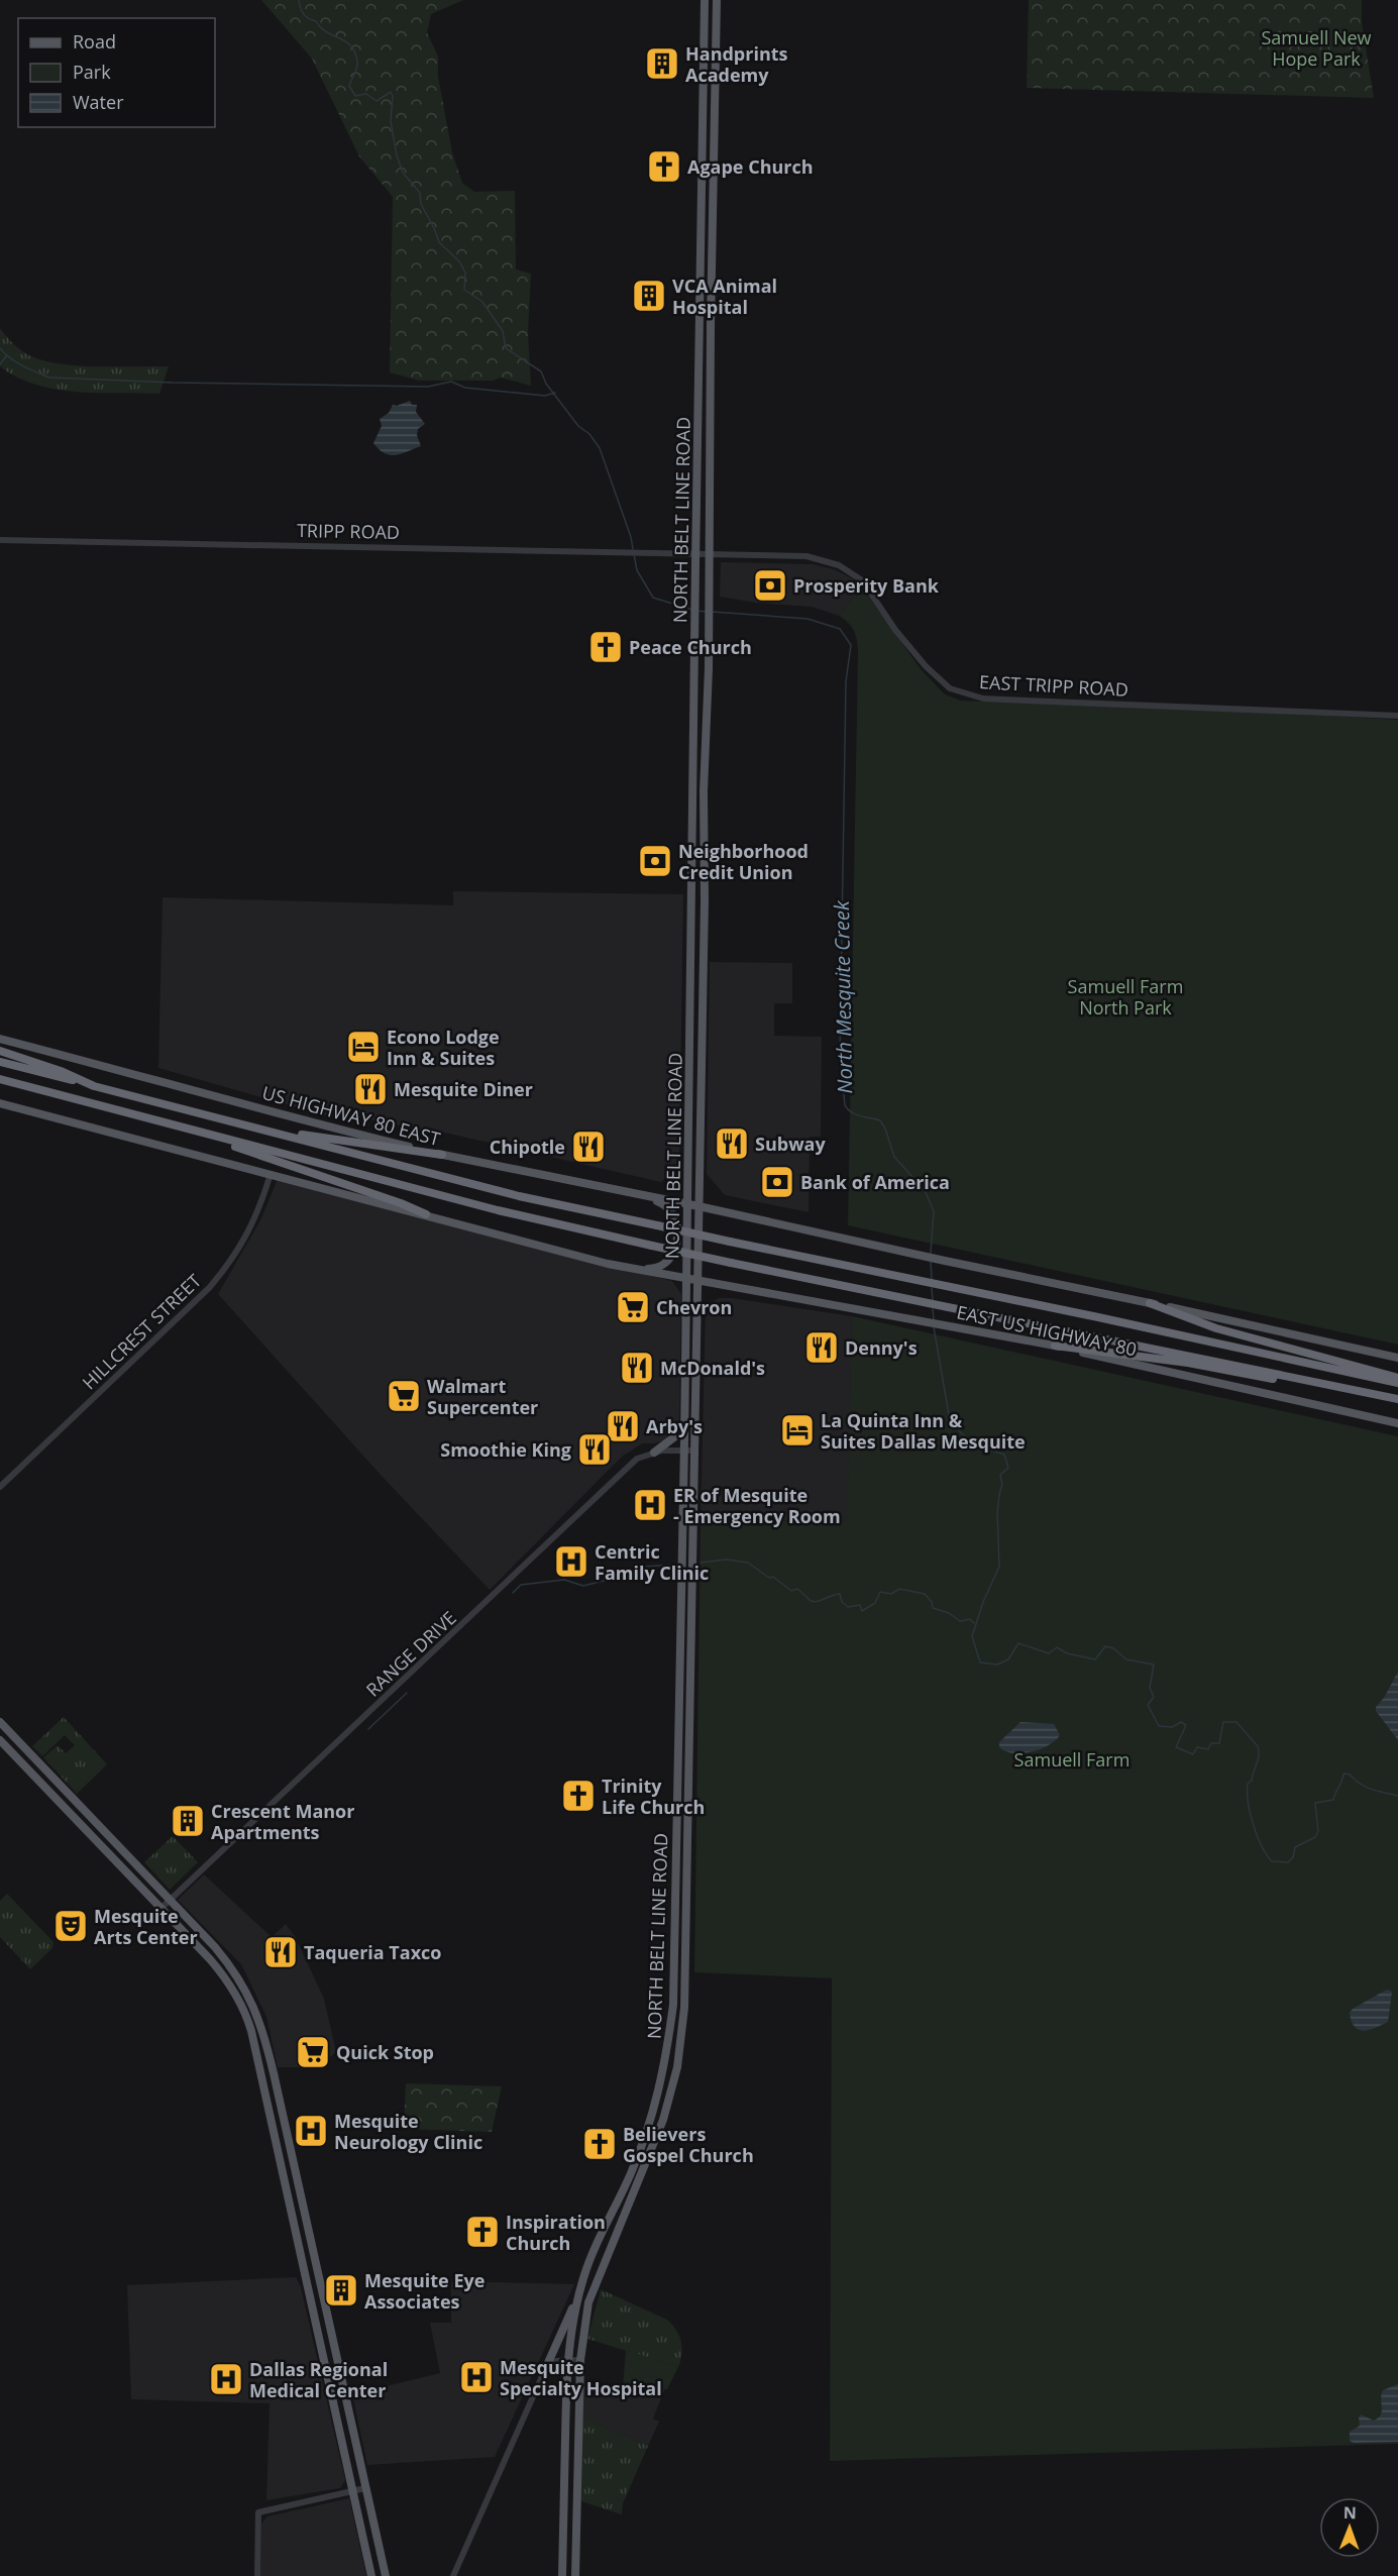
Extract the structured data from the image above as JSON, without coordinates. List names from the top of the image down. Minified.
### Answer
{"streets":{"main road":["NORTH BELT LINE ROAD","US HIGHWAY 80 EAST","EAST US HIGHWAY 80"],"street":["TRIPP ROAD","EAST TRIPP ROAD","HILLCREST STREET","RANGE DRIVE"]},"crossings":[["NORTH BELT LINE ROAD","TRIPP ROAD"],["NORTH BELT LINE ROAD","EAST TRIPP ROAD"],["NORTH BELT LINE ROAD","US HIGHWAY 80 EAST"],["NORTH BELT LINE ROAD","EAST US HIGHWAY 80"],["NORTH BELT LINE ROAD","RANGE DRIVE"],["TRIPP ROAD","EAST TRIPP ROAD"]],"water":["North Mesquite Creek"],"parks":["Samuell New Hope Park","Samuell Farm North Park","Samuell Farm"],"places":{"building":["Handprints Academy","VCA Animal Hospital","Crescent Manor Apartments","Mesquite Eye Associates"],"church":["Agape Church","Peace Church","Trinity Life Church","Believers Gospel Church","Inspiration Church"],"bank":["Prosperity Bank","Neighborhood Credit Union","Bank of America"],"hotel":["Econo Lodge Inn & Suites","La Quinta Inn & Suites Dallas Mesquite"],"restaurant":["Mesquite Diner","Subway","Chipotle","Denny's","McDonald's","Arby's","Smoothie King","Taqueria Taxco"],"supermarket":["Chevron","Walmart Supercenter","Quick Stop"],"hospital":["ER of Mesquite - Emergency Room","Centric Family Clinic","Mesquite Neurology Clinic","Mesquite Specialty Hospital","Dallas Regional Medical Center"],"theatre":["Mesquite Arts Center"]},"legend":["Road","Park","Water"],"north":"top"}
